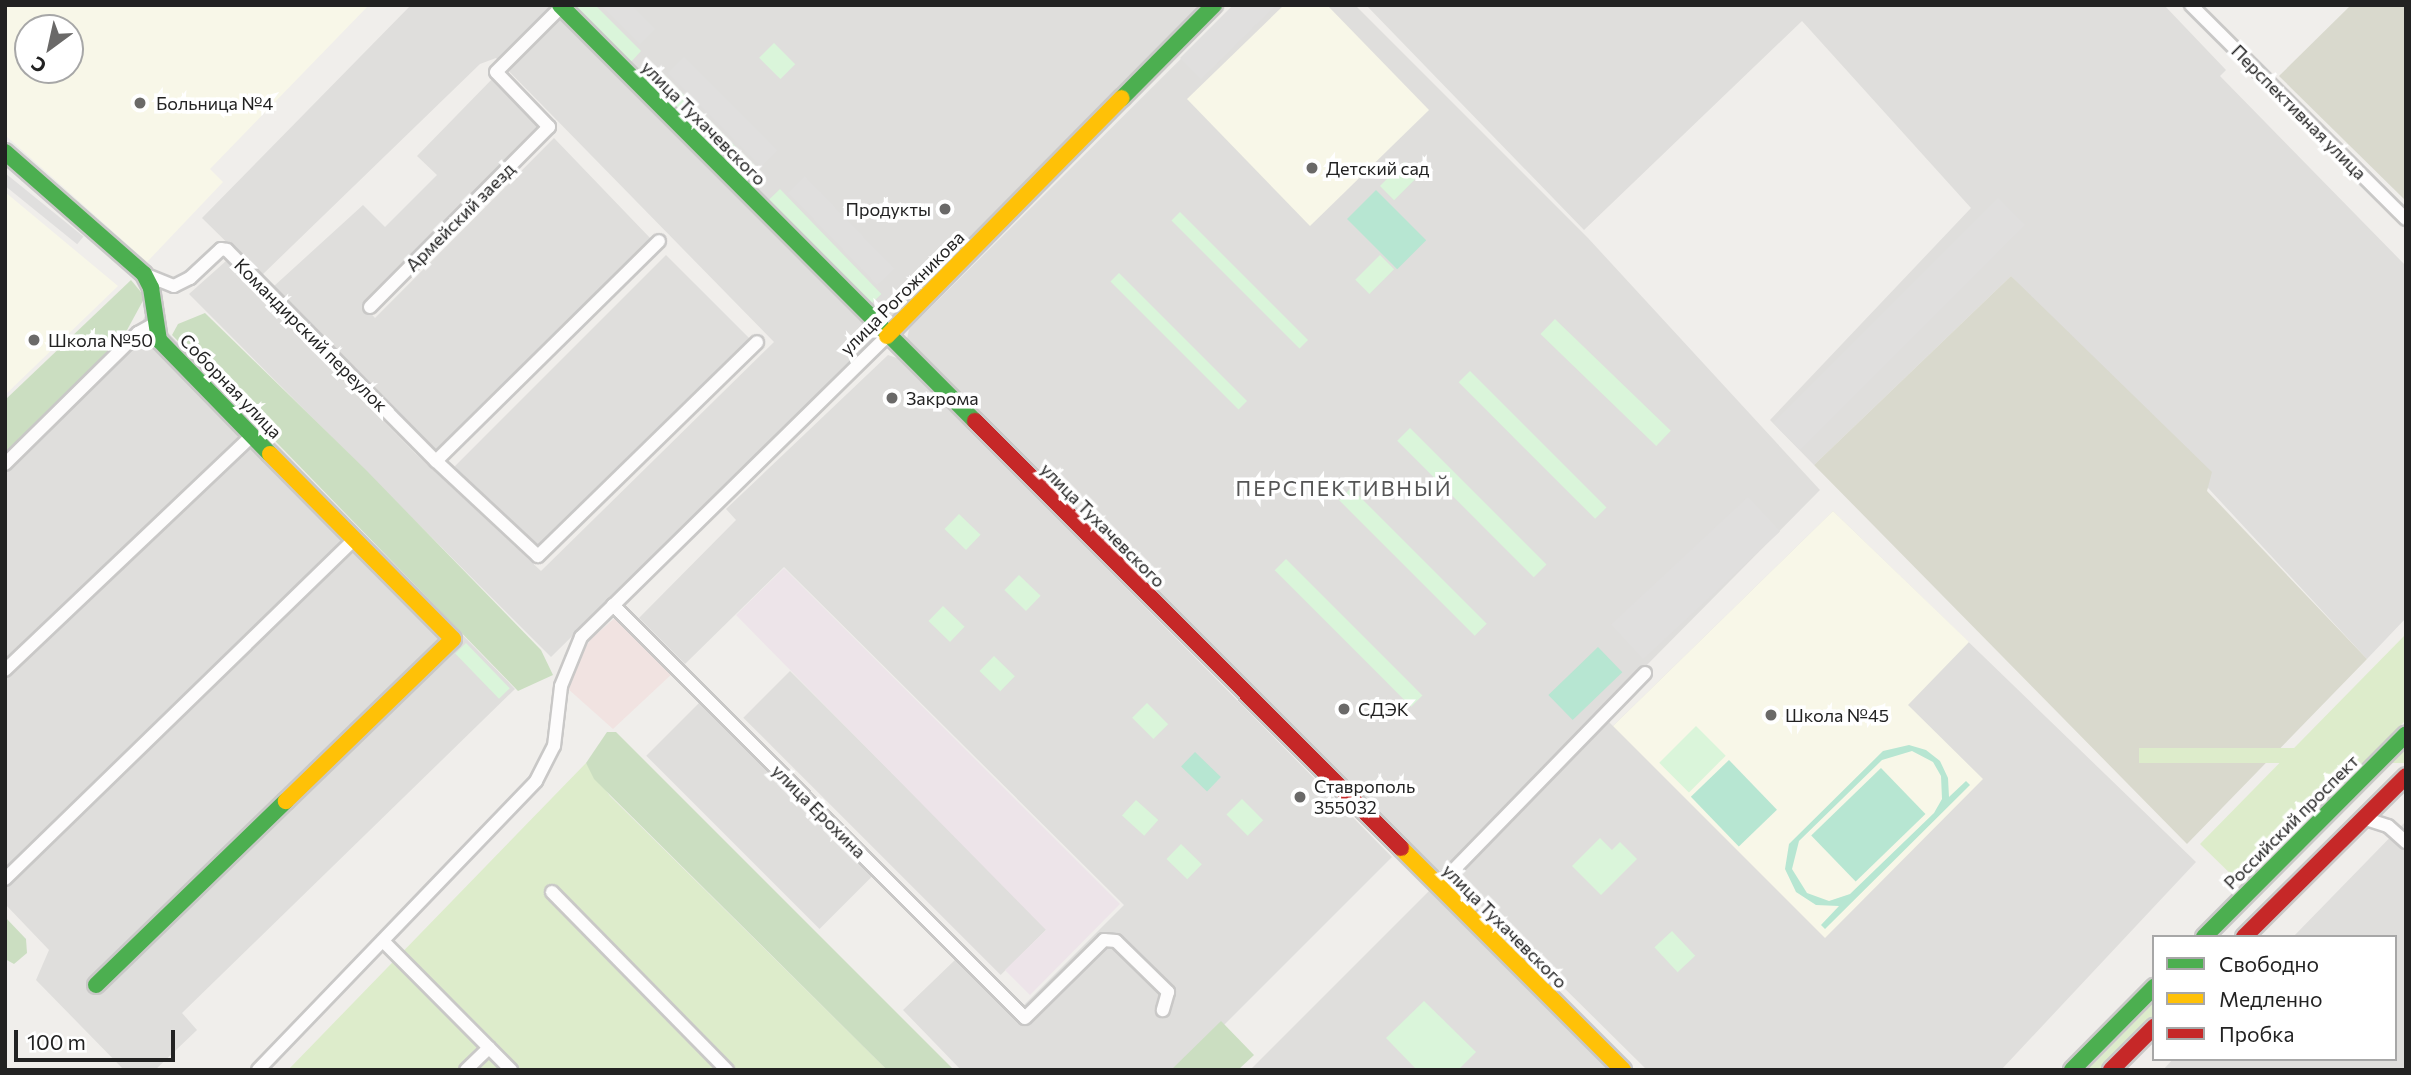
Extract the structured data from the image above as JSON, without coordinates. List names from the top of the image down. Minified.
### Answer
{"streets":{"main road":["улица Тухачевского","улица Рогожникова","Соборная улица","Российский проспект"],"street":["Перспективная улица","Армейский заезд","Командирский переулок","улица Ерохина"]},"crossings":[["улица Тухачевского","Армейский заезд"],["улица Тухачевского","улица Рогожникова"],["улица Рогожникова","улица Ерохина"],["Командирский переулок","Соборная улица"]],"districts":["ПЕРСПЕКТИВНЫЙ"],"places":["Больница №4","Детский сад","Продукты","Школа №50","Закрома","СДЭК","Школа №45","Ставрополь 355032"],"legend":["Свободно","Медленно","Пробка"],"scale_bar":"100 m","north":"bottom left"}
